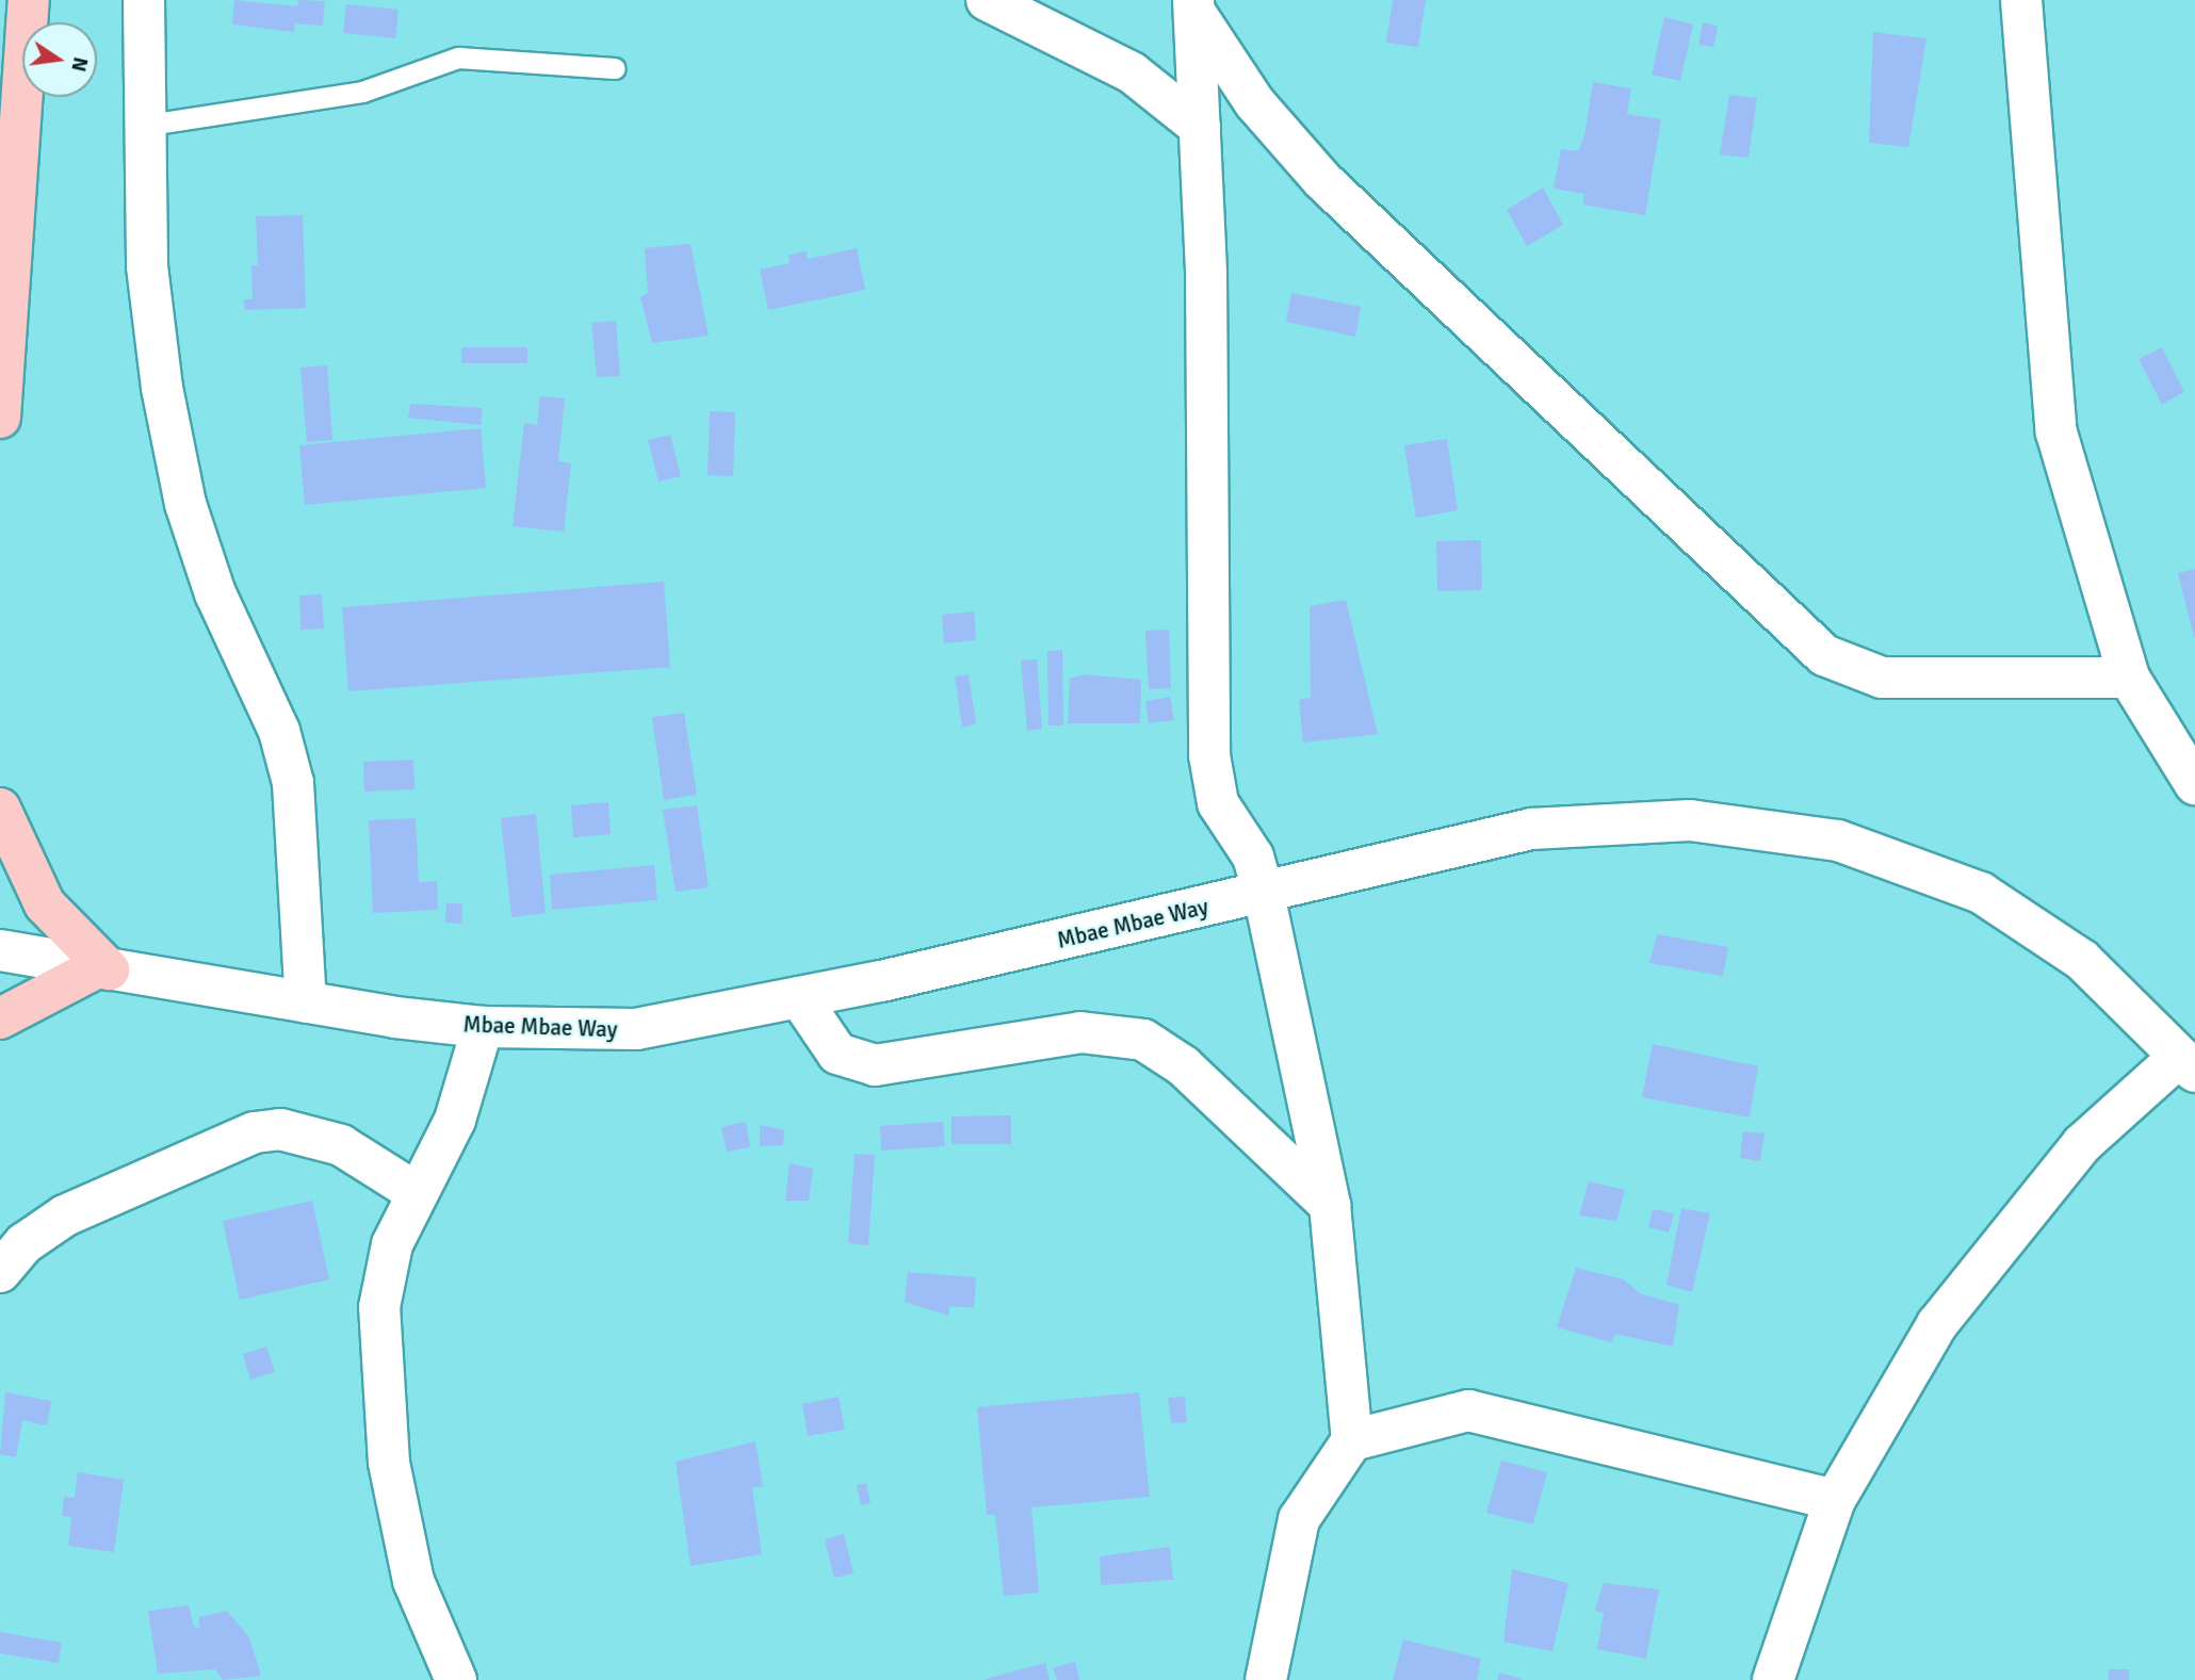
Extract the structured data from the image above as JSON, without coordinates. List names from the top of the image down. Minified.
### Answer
{"streets":{"street":["Mbae Mbae Way"]},"north":"right"}
